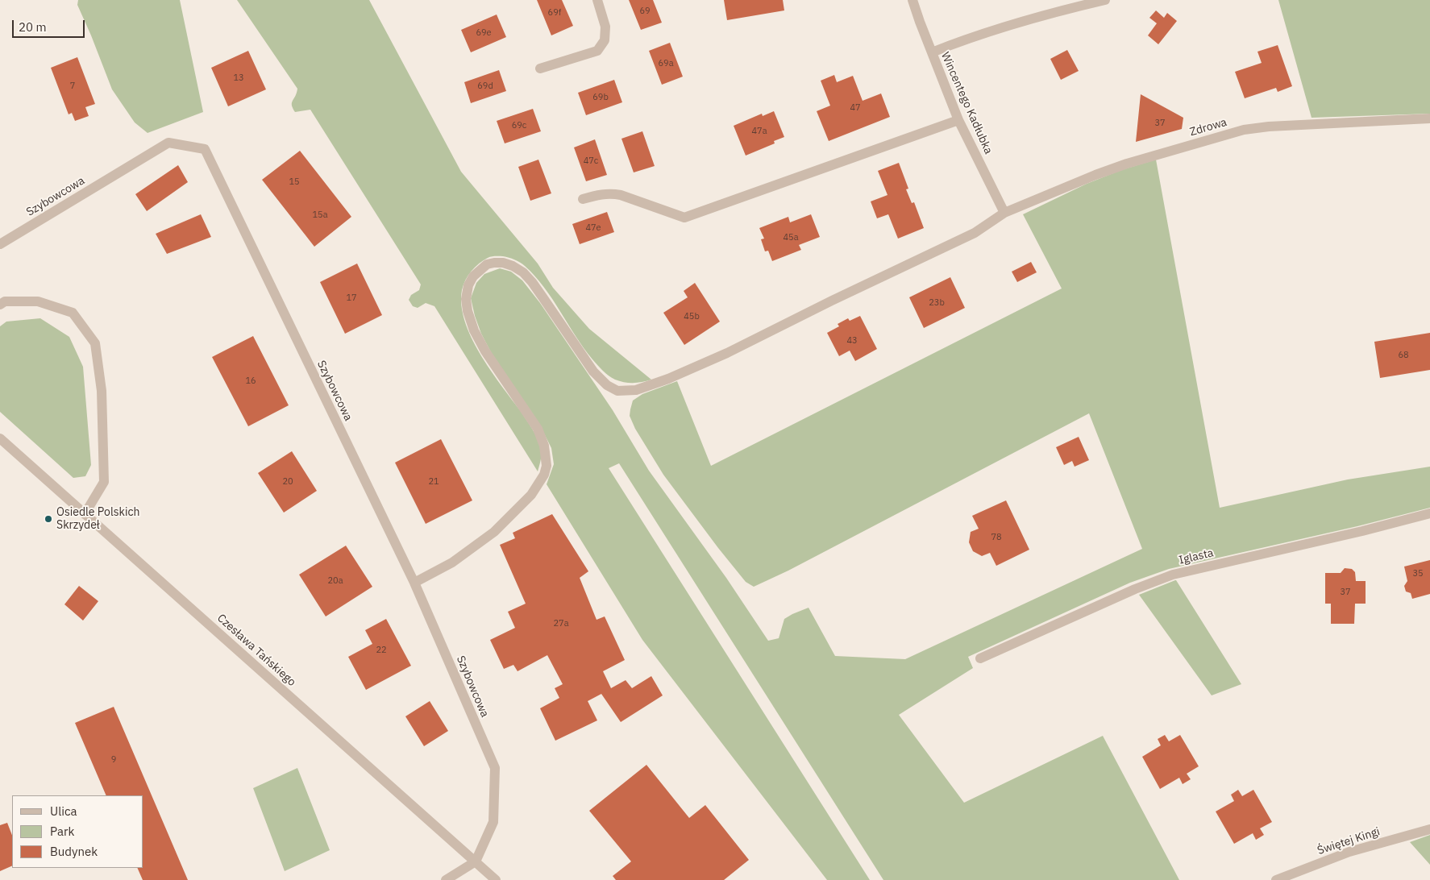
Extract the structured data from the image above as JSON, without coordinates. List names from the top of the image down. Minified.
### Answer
{"streets":{"street":["Wincentego Kadłubka","Zdrowa","Szybowcowa","Iglasta","Czesława Tańskiego","Świętej Kingi"]},"crossings":[["Wincentego Kadłubka","Zdrowa"],["Zdrowa","Szybowcowa"],["Szybowcowa","Czesława Tańskiego"]],"places":["Osiedle Polskich Skrzydeł"],"house_numbers":["69","69f","69e","69a","13","7","69d","69b","47","37","69c","47a","47c","15","15a","47e","45a","17","23b","45b","43","68","16","20","21","78","35","20a","37","27a","22","9"],"legend":["Ulica","Park","Budynek"],"scale_bar":"20 m"}
